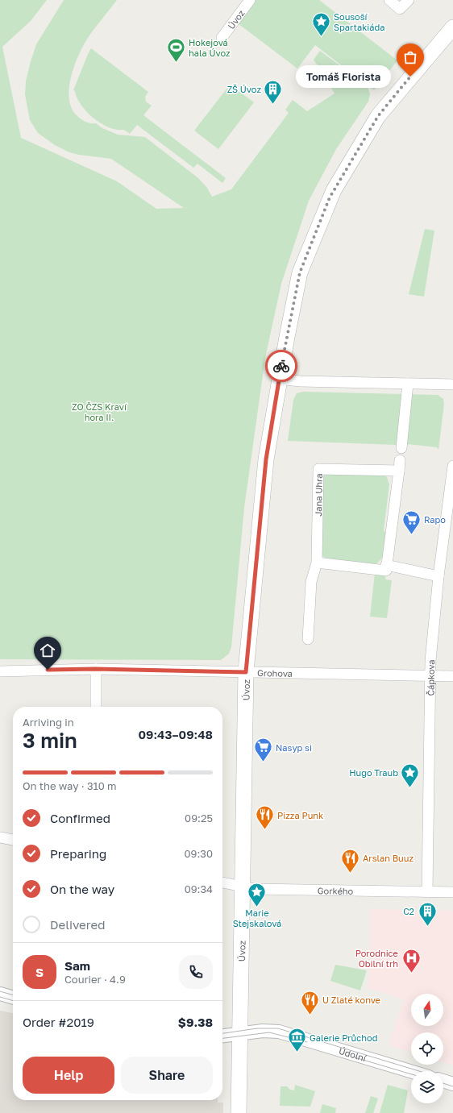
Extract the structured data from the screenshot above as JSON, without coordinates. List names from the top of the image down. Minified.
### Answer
{"streets":{"main road":["Úvoz"],"street":["Jana Uhra","Grohova","Čápkova","Gorkého","Údolní"]},"crossings":[["Úvoz","Grohova"],["Úvoz","Gorkého"],["Úvoz","Údolní"],["Grohova","Čápkova"],["Čápkova","Gorkého"]],"parks":["ZO ČZS Kraví hora II."],"places":{"place":["Sousoší Spartakiáda","Hugo Traub","Marie Stejskalová"],"sports":["Hokejová hala Úvoz"],"other":["Tomáš Florista"],"building":["ZŠ Úvoz","C2"],"supermarket":["Rapo","Nasyp si"],"restaurant":["Pizza Punk","Arslan Buuz","U Zlaté konve"],"hospital":["Porodnice Obilní trh"],"museum":["Galerie Průchod"]},"north":"top","page":{"bubble":"Tomáš Florista","heading":["3 min","Arriving in","09:43–09:48"],"panel":["Sam","Courier · 4.9","Order #2019","$9.38"],"bar":"On the way · 310 m","list":[["Confirmed","09:25"],["Preparing","09:30"],["On the way","09:34"],"Delivered"],"round":"S","buttons":["Help","Share"]}}
